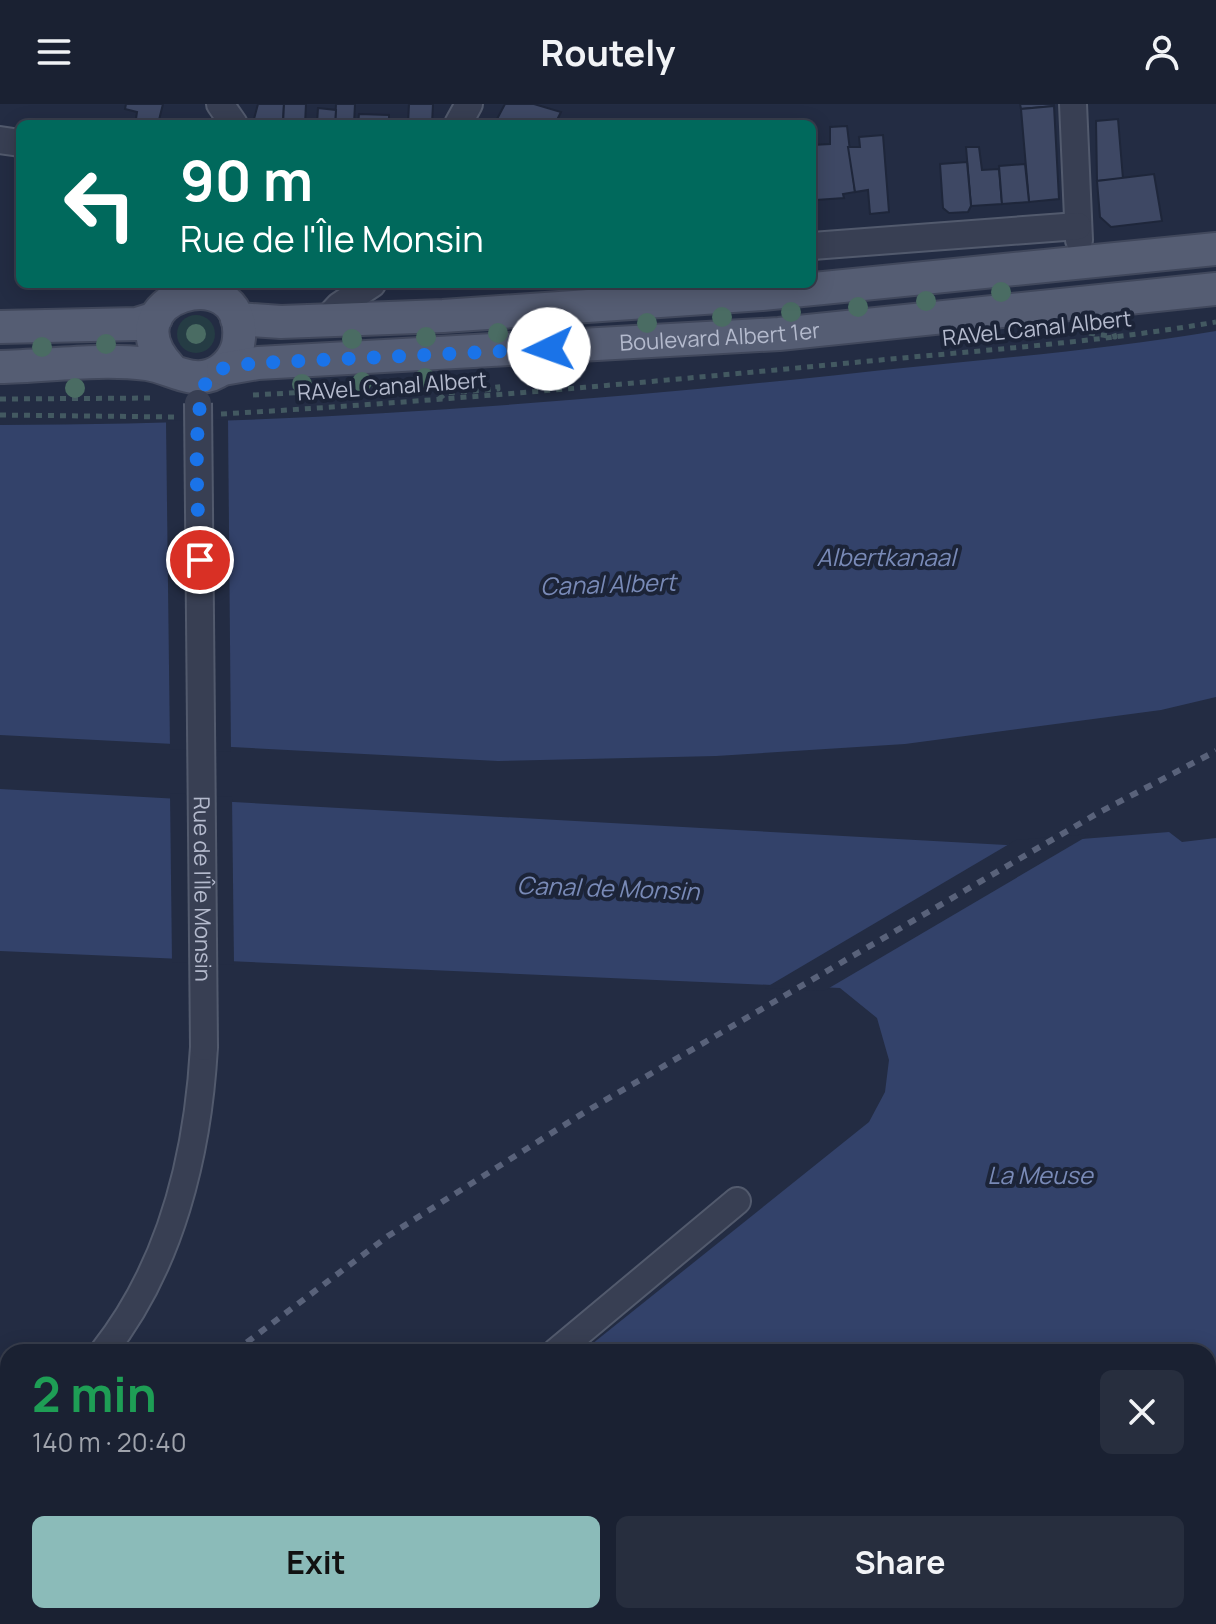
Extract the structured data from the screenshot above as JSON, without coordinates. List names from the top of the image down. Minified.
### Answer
{"streets":{"main road":["Boulevard Albert 1er"],"street":["Rue de l'Île Monsin"],"path":["RAVeL Canal Albert"]},"crossings":[["RAVeL Canal Albert","Boulevard Albert 1er"],["RAVeL Canal Albert","Rue de l'Île Monsin"],["Boulevard Albert 1er","Rue de l'Île Monsin"]],"water":["Albertkanaal","Canal Albert","Canal de Monsin","La Meuse"],"page":{"header":"Routely","turn":["90 m","Rue de l'Île Monsin"],"heading":["2 min","140 m · 20:40"],"buttons":["Exit","Share"]}}
